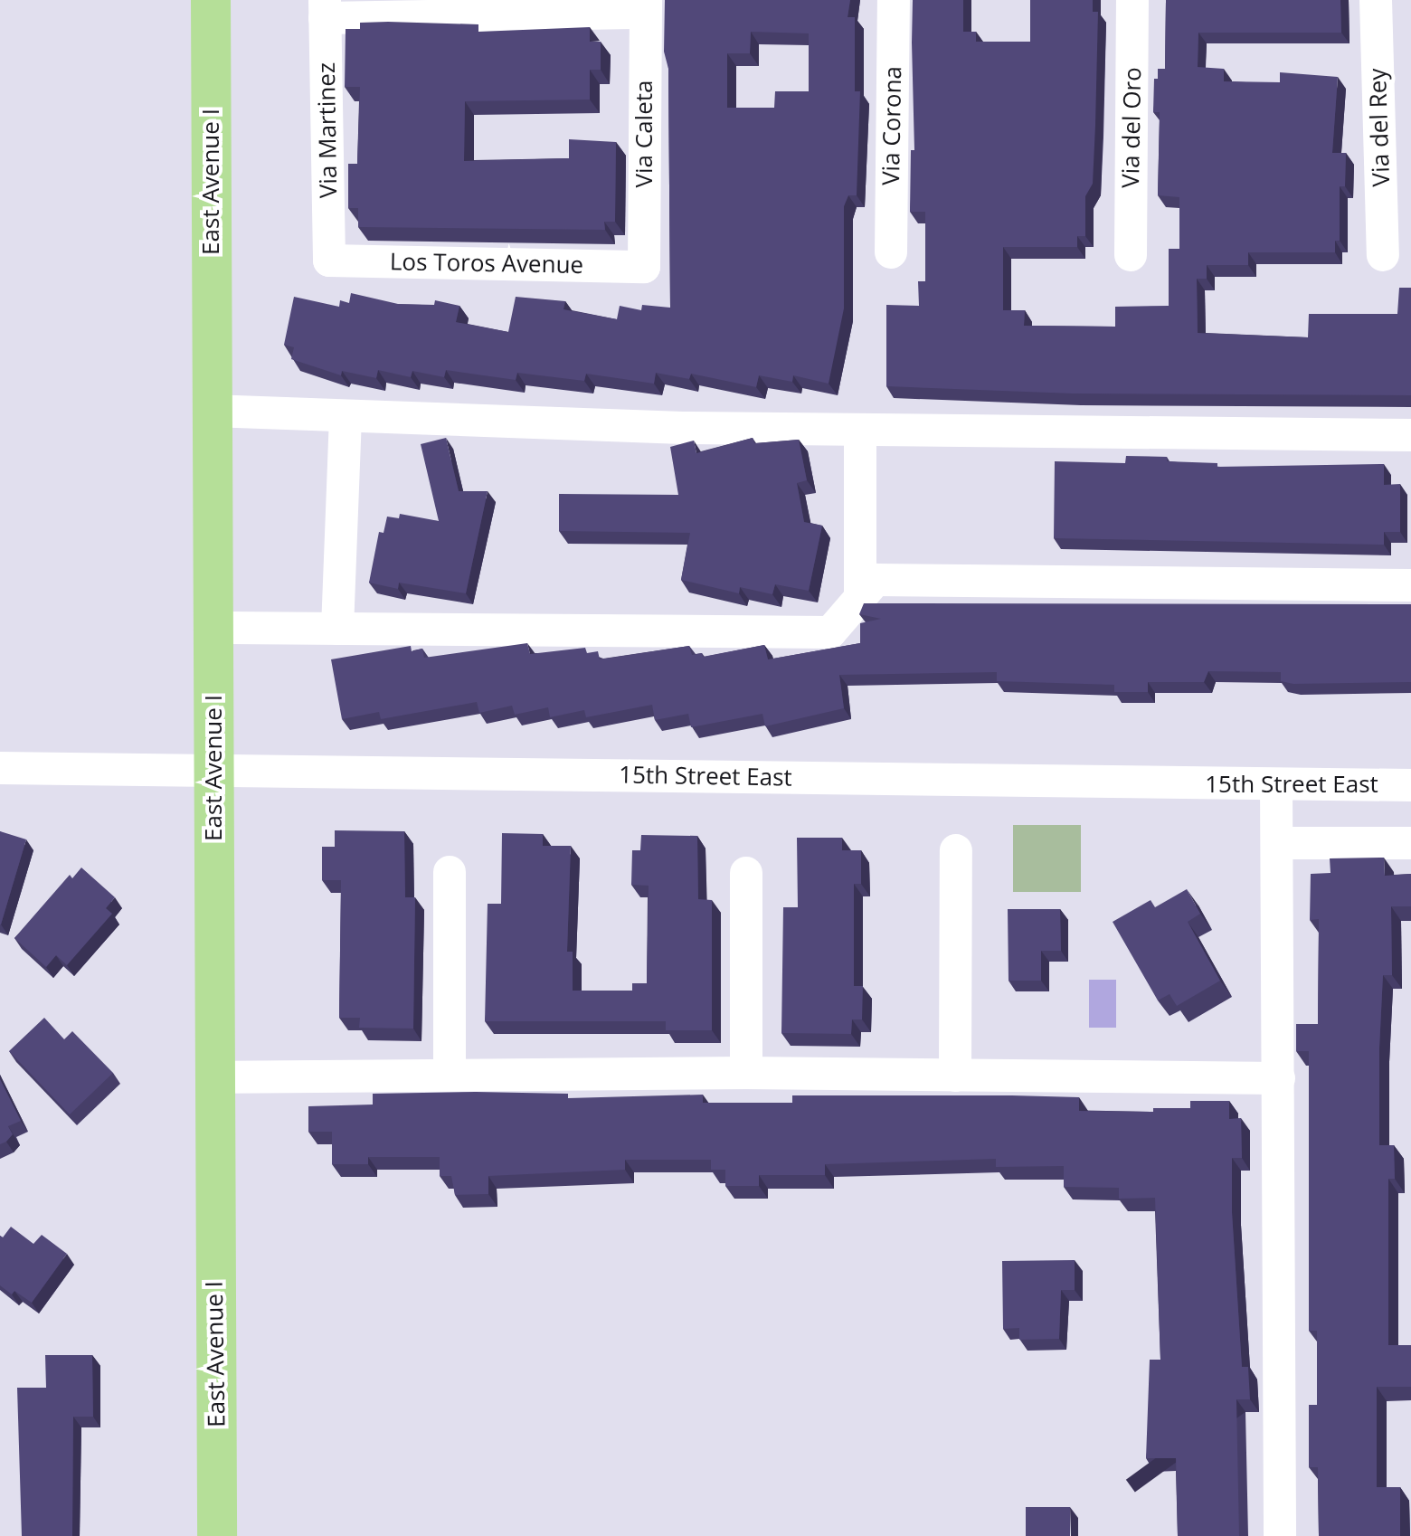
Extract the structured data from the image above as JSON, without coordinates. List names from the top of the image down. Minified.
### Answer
{"streets":{"main road":["East Avenue I"],"street":["Via Corona","Via del Oro","Via del Rey","Via Martinez","Via Caleta","Los Toros Avenue","15th Street East"]},"crossings":[["Via Martinez","Los Toros Avenue"],["Via Caleta","Los Toros Avenue"],["East Avenue I","15th Street East"]]}
